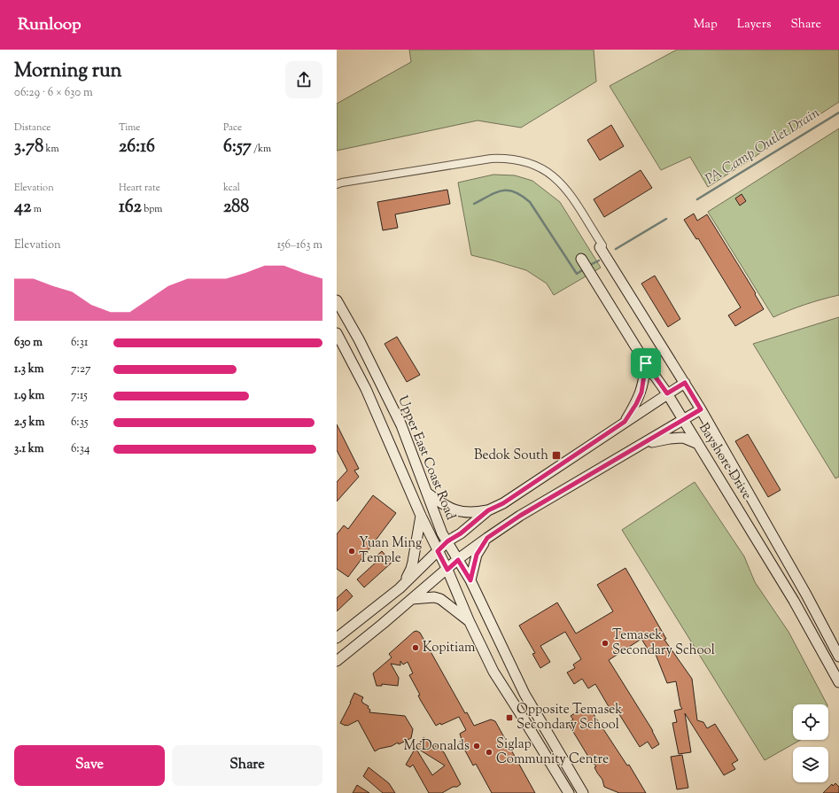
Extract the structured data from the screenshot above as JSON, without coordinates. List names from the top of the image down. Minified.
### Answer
{"streets":{"main road":["Upper East Coast Road","Bayshore Drive"]},"water":["PA Camp Outlet Drain"],"places":{"transit":["Bedok South","Opposite Temasek Secondary School"],"other":["Yuan Ming Temple","Temasek Secondary School","Kopitiam","McDonalds","Siglap Community Centre"]},"page":{"header":"Runloop","nav":["Map","Layers","Share"],"heading":["Morning run","06:29 · 6 × 630 m"],"stats":[["Distance","3.78 km"],["Time","26:16"],["Pace","6:57 /km"],["Elevation","42 m"],["Heart rate","162 bpm"],["kcal","288"]],"chart":["Elevation","156–163 m"],"list":[{"name":"630 m","note":"6:31"},{"name":"1.3 km","note":"7:27"},{"name":"1.9 km","note":"7:15"},{"name":"2.5 km","note":"6:35"},{"name":"3.1 km","note":"6:34"}],"buttons":["Save","Share"]}}
